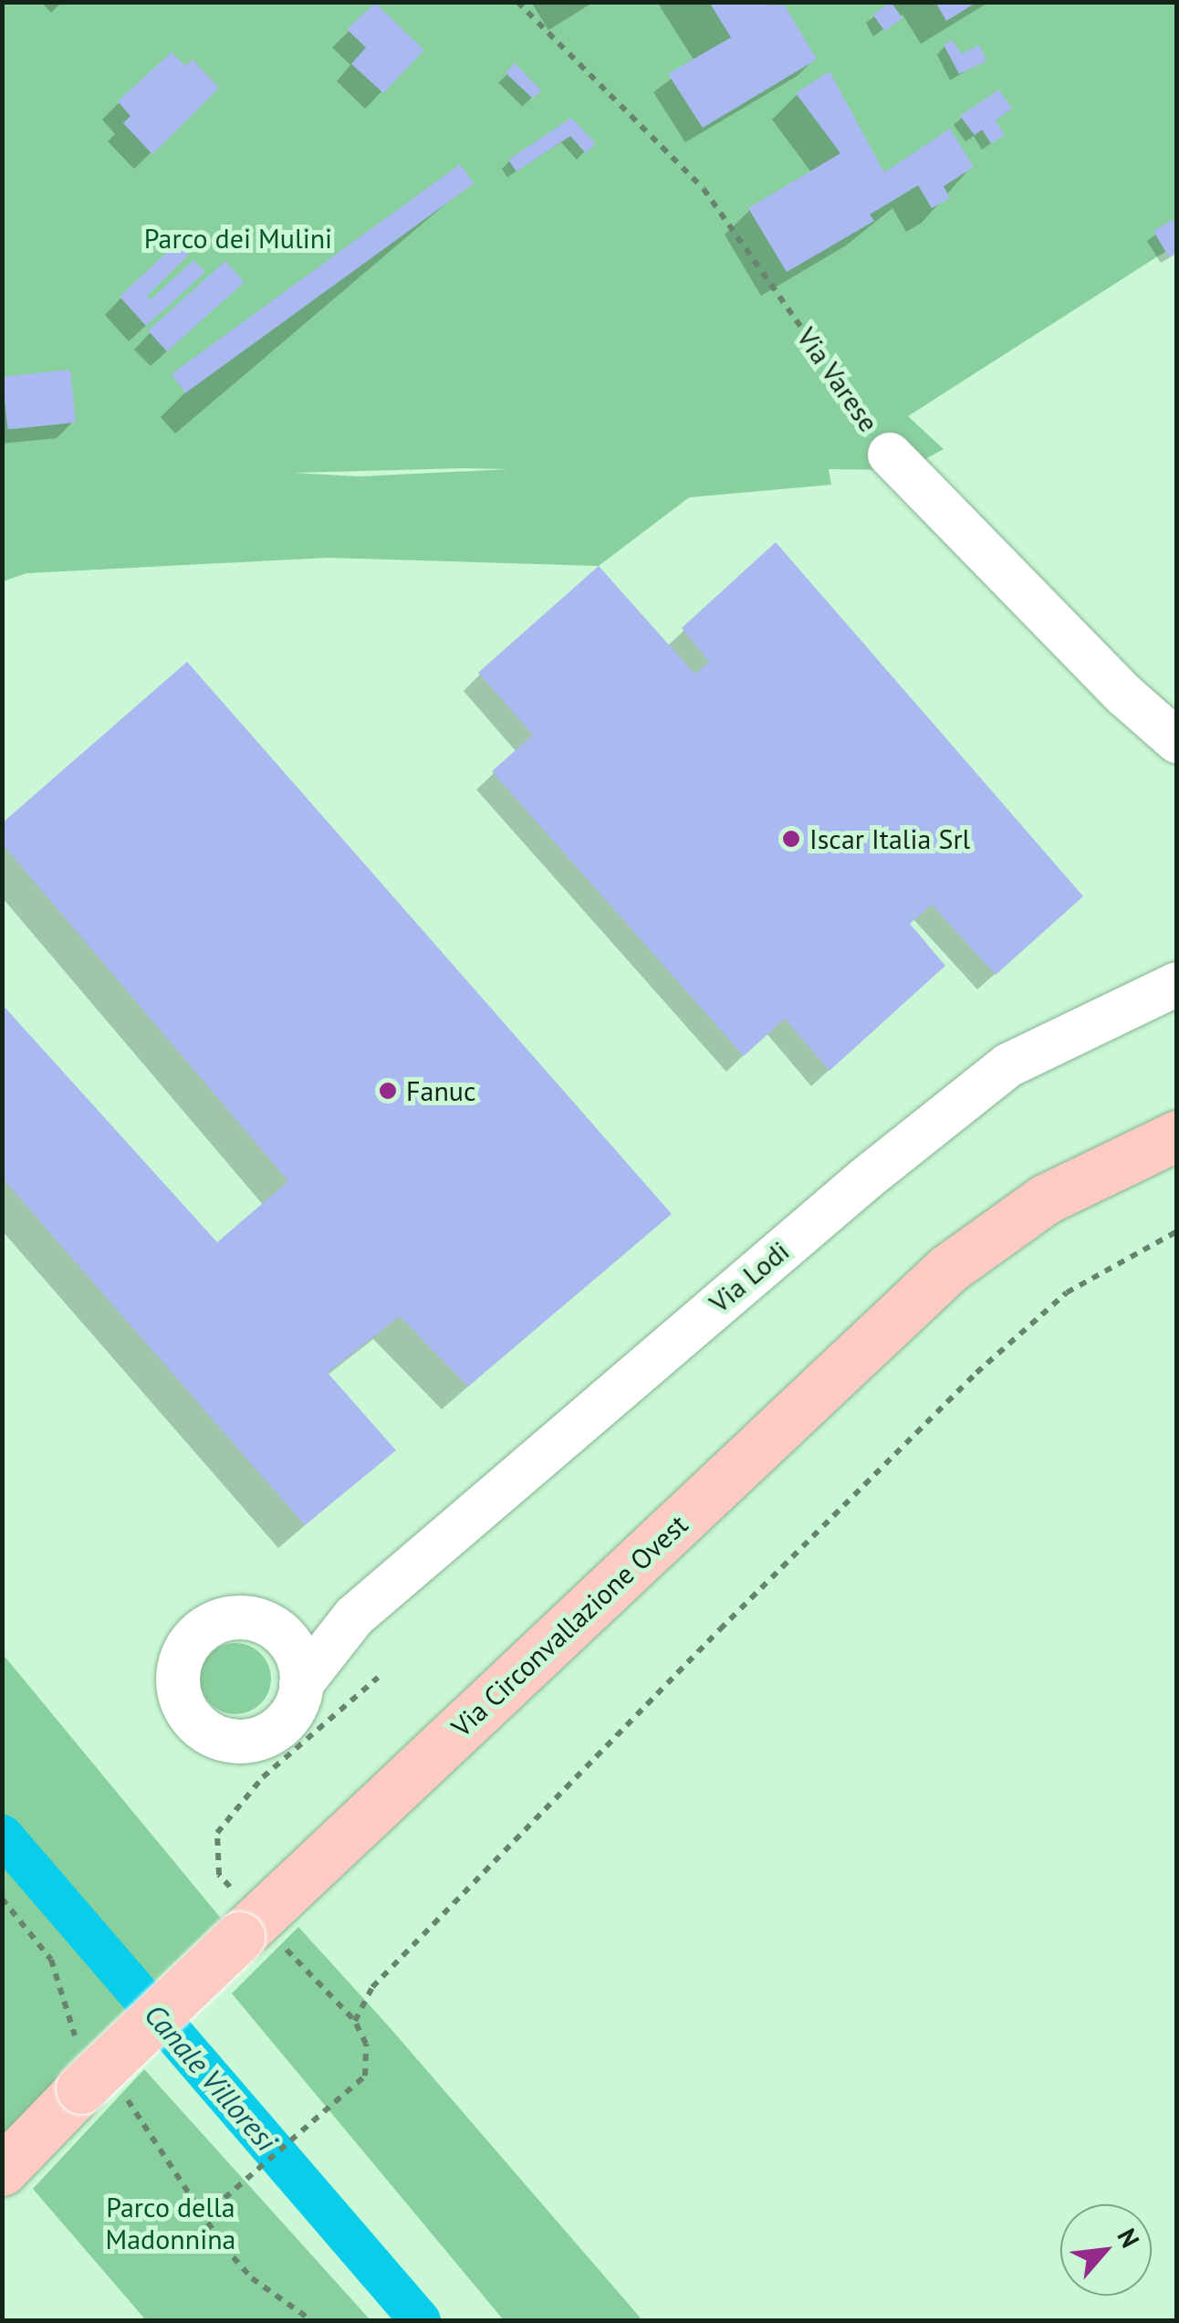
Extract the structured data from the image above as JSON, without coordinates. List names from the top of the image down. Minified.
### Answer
{"streets":{"main road":["Via Circonvallazione Ovest"],"street":["Via Varese","Via Lodi"]},"water":["Canale Villoresi"],"parks":["Parco dei Mulini","Parco della Madonnina"],"places":["Iscar Italia Srl","Fanuc"],"north":"top right"}
